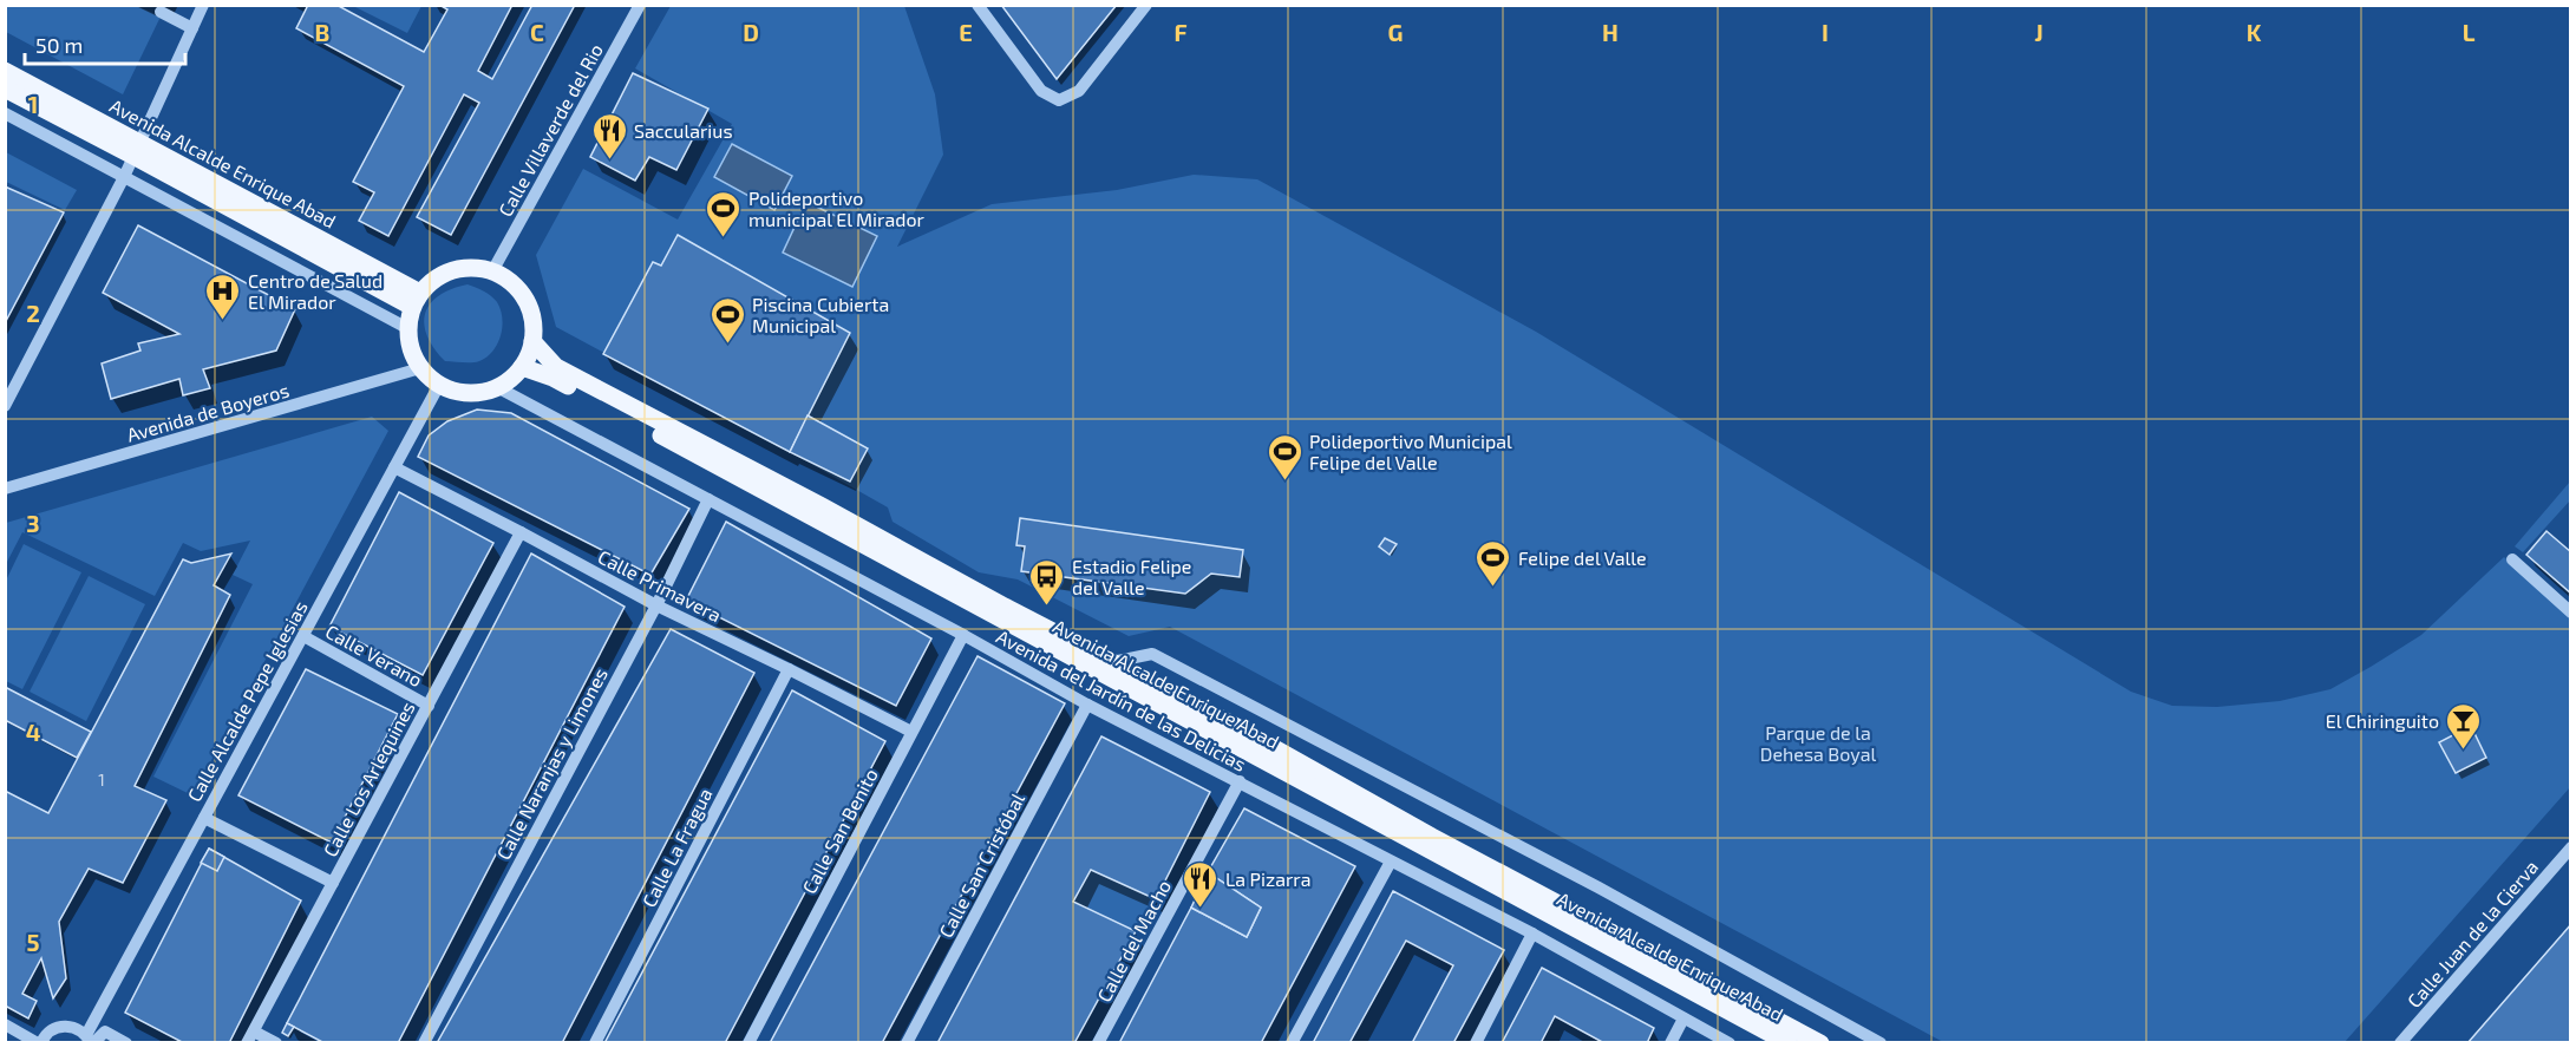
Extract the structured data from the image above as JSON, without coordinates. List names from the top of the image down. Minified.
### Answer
{"streets":{"main road":["Avenida Alcalde Enrique Abad"],"street":["Calle Villaverde del Rio","Avenida de Boyeros","Calle Primavera","Calle Verano","Avenida del Jardín de las Delicias","Calle Alcalde Pepe Iglesias","Calle Naranjas y Limones","Calle Los Arlequines","Calle San Benito","Calle La Fragua","Calle San Cristóbal","Calle Juan de la Cierva","Calle del Macho"]},"crossings":[["Calle Villaverde del Rio","Avenida Alcalde Enrique Abad"],["Calle Villaverde del Rio","Avenida de Boyeros"],["Calle Villaverde del Rio","Avenida del Jardín de las Delicias"],["Calle Villaverde del Rio","Calle Alcalde Pepe Iglesias"],["Avenida Alcalde Enrique Abad","Avenida de Boyeros"],["Avenida Alcalde Enrique Abad","Avenida del Jardín de las Delicias"],["Avenida Alcalde Enrique Abad","Calle Alcalde Pepe Iglesias"],["Avenida de Boyeros","Avenida del Jardín de las Delicias"],["Avenida de Boyeros","Calle Alcalde Pepe Iglesias"],["Calle Primavera","Calle Alcalde Pepe Iglesias"],["Calle Primavera","Calle Naranjas y Limones"],["Calle Primavera","Calle Los Arlequines"],["Calle Primavera","Calle San Benito"],["Calle Primavera","Calle La Fragua"],["Calle Verano","Calle Alcalde Pepe Iglesias"],["Calle Verano","Calle Los Arlequines"],["Avenida del Jardín de las Delicias","Calle Alcalde Pepe Iglesias"],["Avenida del Jardín de las Delicias","Calle Naranjas y Limones"],["Avenida del Jardín de las Delicias","Calle San Benito"],["Avenida del Jardín de las Delicias","Calle San Cristóbal"],["Avenida del Jardín de las Delicias","Calle del Macho"]],"parks":["Parque de la Dehesa Boyal"],"places":{"restaurant":["Saccularius","La Pizarra"],"sports":["Polideportivo municipal El Mirador","Piscina Cubierta Municipal","Polideportivo Municipal Felipe del Valle","Felipe del Valle"],"hospital":["Centro de Salud El Mirador"],"bus stop":["Estadio Felipe del Valle"],"bar":["El Chiringuito"]},"house_numbers":["1"],"scale_bar":"50 m","grid":{"columns":["B","C","D","E","F","G","H","I","J","K","L"],"rows":["1","2","3","4","5"]}}
